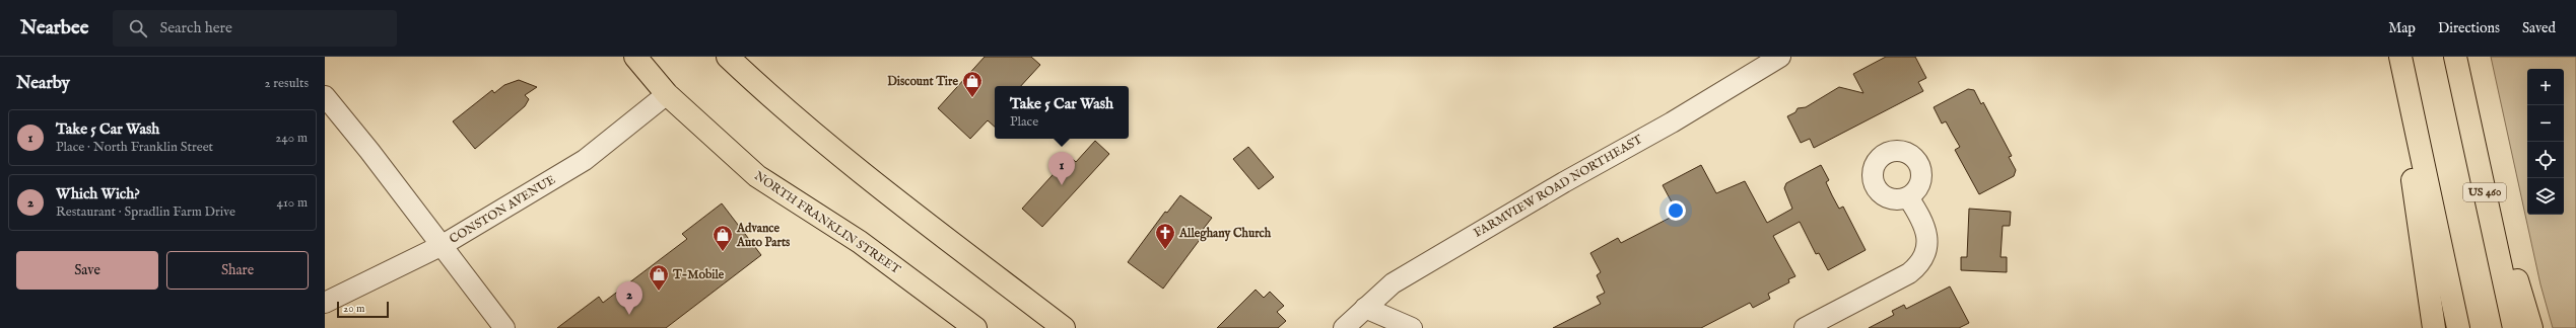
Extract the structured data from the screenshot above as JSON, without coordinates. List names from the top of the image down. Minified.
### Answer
{"streets":{"main road":["US 460","NORTH FRANKLIN STREET"],"street":["FARMVIEW ROAD NORTHEAST","CONSTON AVENUE"]},"crossings":[["CONSTON AVENUE","NORTH FRANKLIN STREET"]],"places":{"shop":["Discount Tire","Advance Auto Parts","T-Mobile"],"church":["Alleghany Church"]},"scale_bar":"20 m","page":{"header":"Nearbee","search":"Search here","nav":["Map","Directions","Saved"],"heading":["Nearby","2 results"],"map_buttons":["+","−"],"popup":["Take 5 Car Wash","Place"],"list":[{"mark":"1","name":"Take 5 Car Wash","note":"Place · North Franklin Street","value":"240 m"},{"mark":"2","name":"Which Wich?","note":"Restaurant · Spradlin Farm Drive","value":"410 m"}],"pins":["1","2"],"buttons":["Save","Share"],"scale":"20 m"}}
